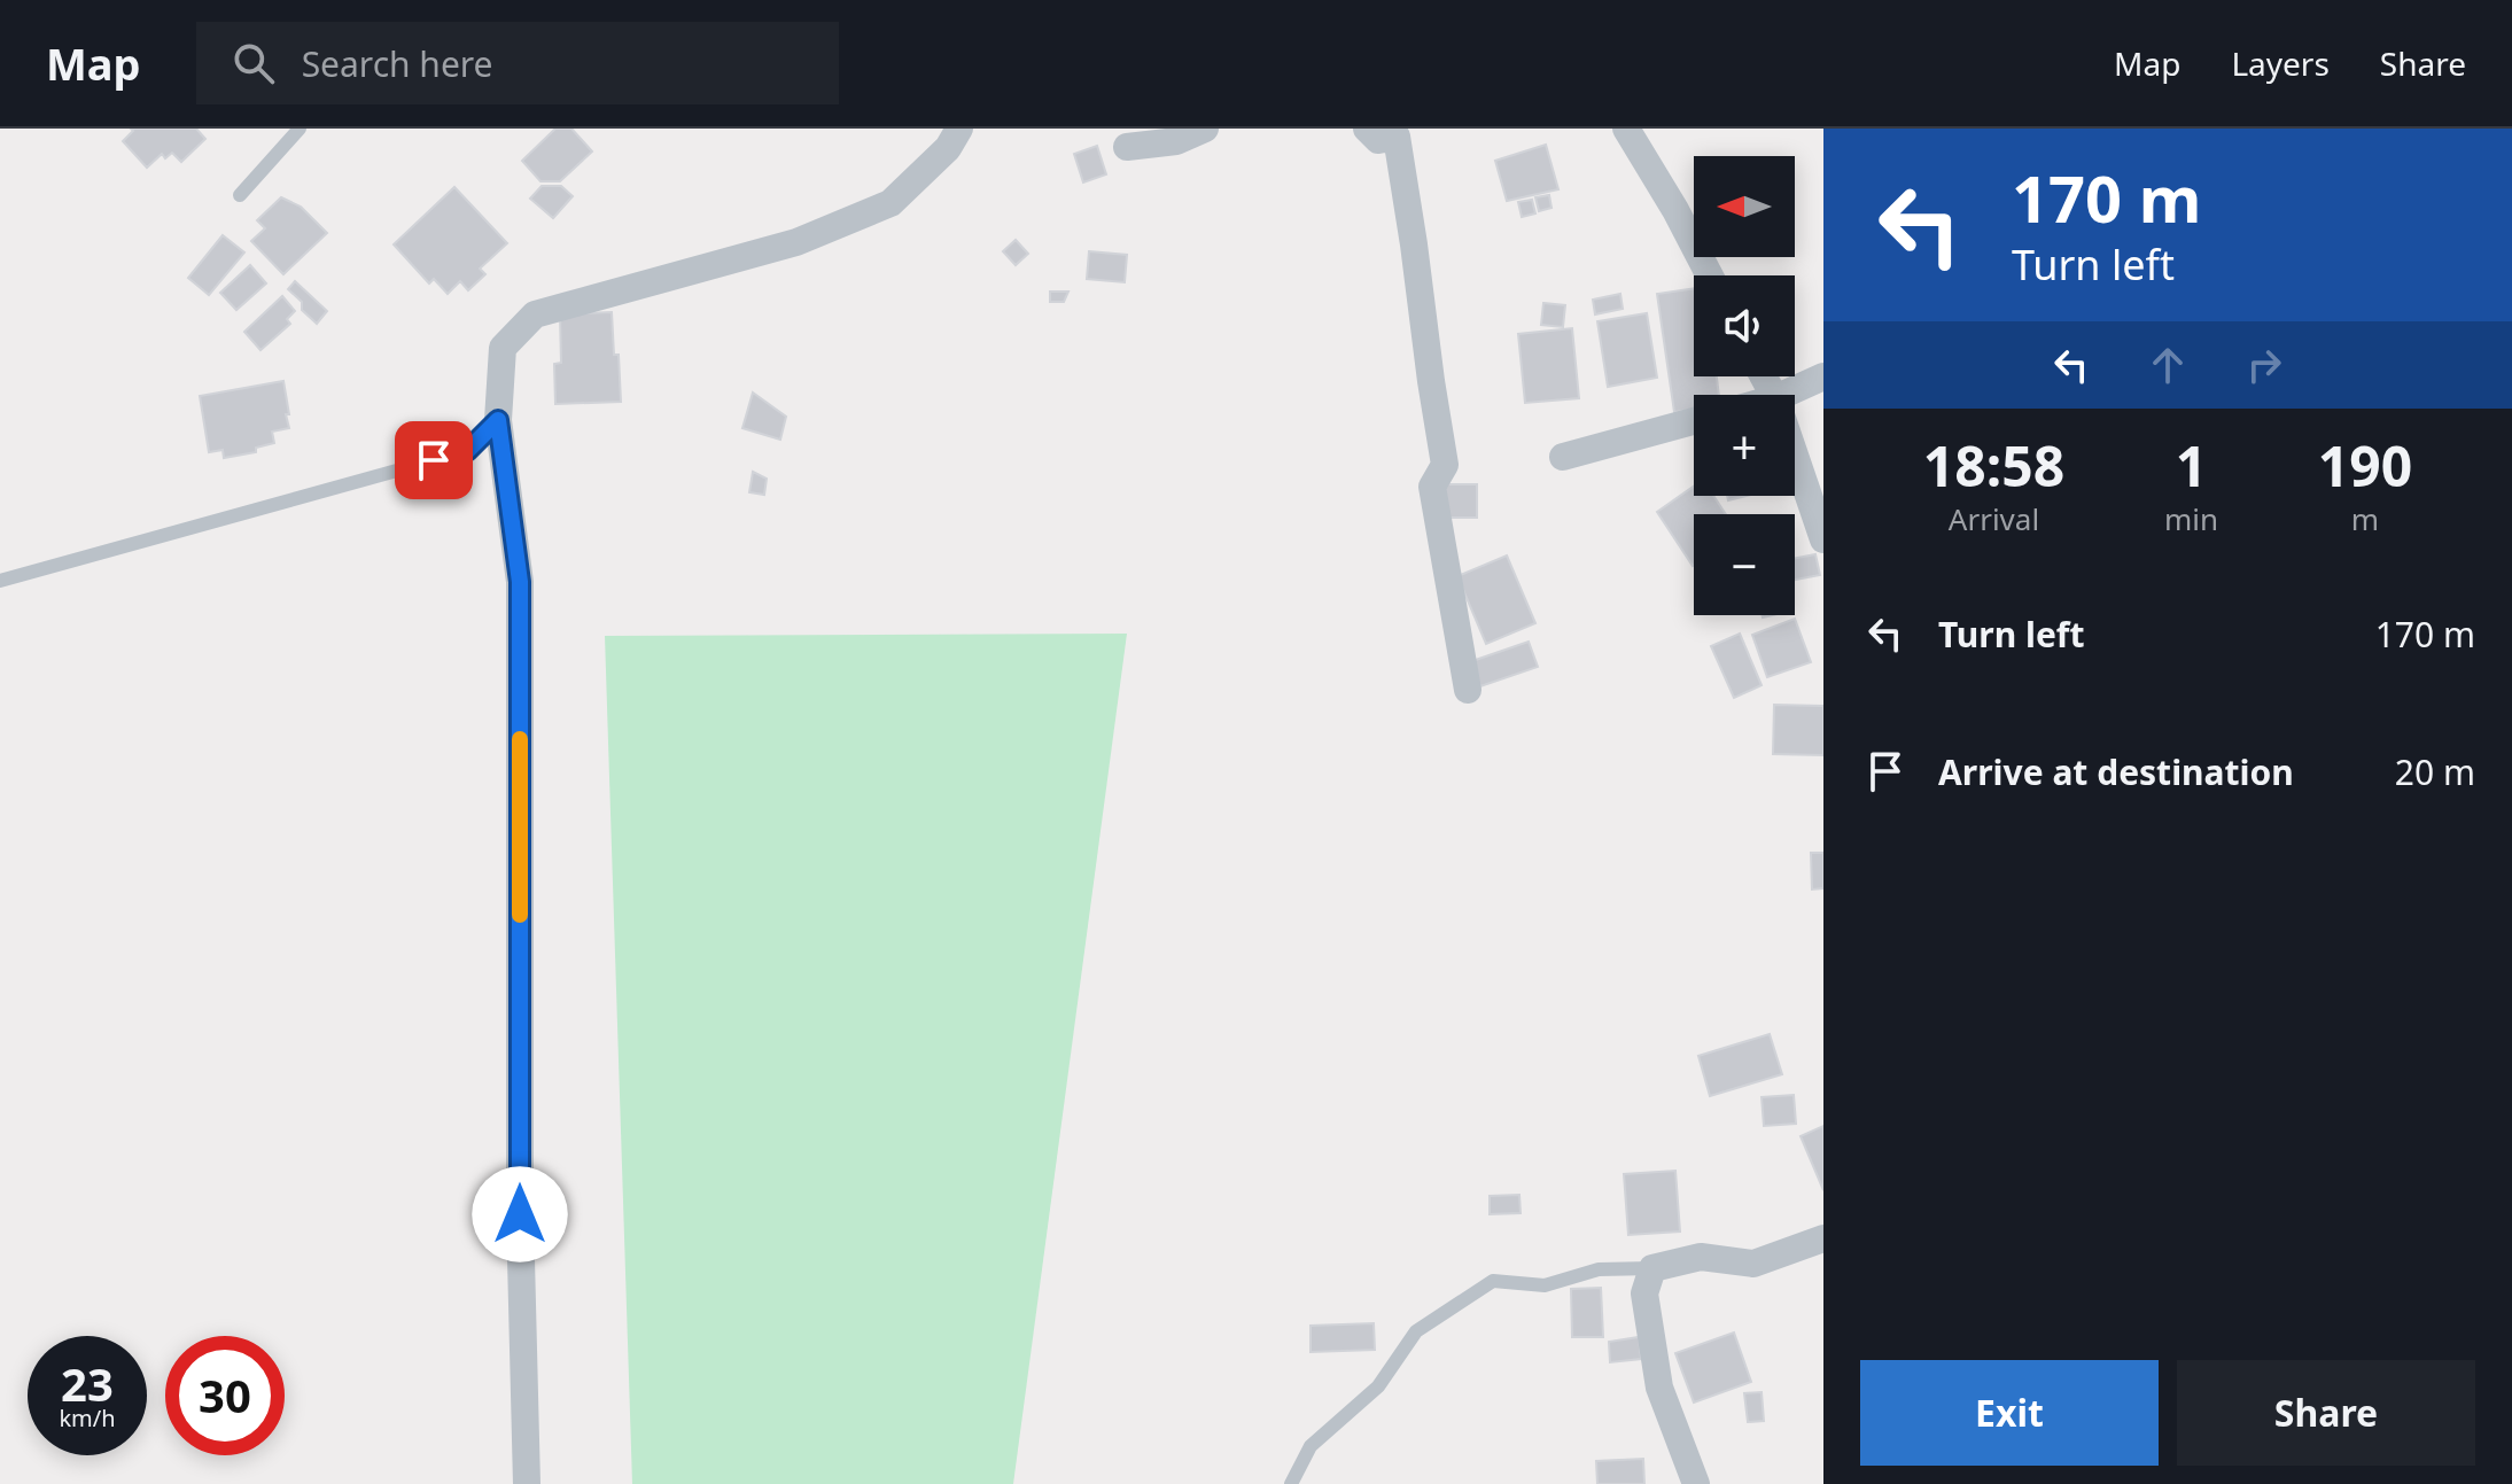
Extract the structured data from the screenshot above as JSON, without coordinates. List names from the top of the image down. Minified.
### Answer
{"north":"left","page":{"header":"Map","search":"Search here","nav":["Map","Layers","Share"],"turn":["170 m","Turn left"],"map_buttons":["+","−"],"eta":["18:58","Arrival","1","min","190","m"],"list":[{"name":"Turn left","value":"170 m"},{"name":"Arrive at destination","value":"20 m"}],"speed":"23 km/h","limit":"30","buttons":["Exit","Share"]}}
